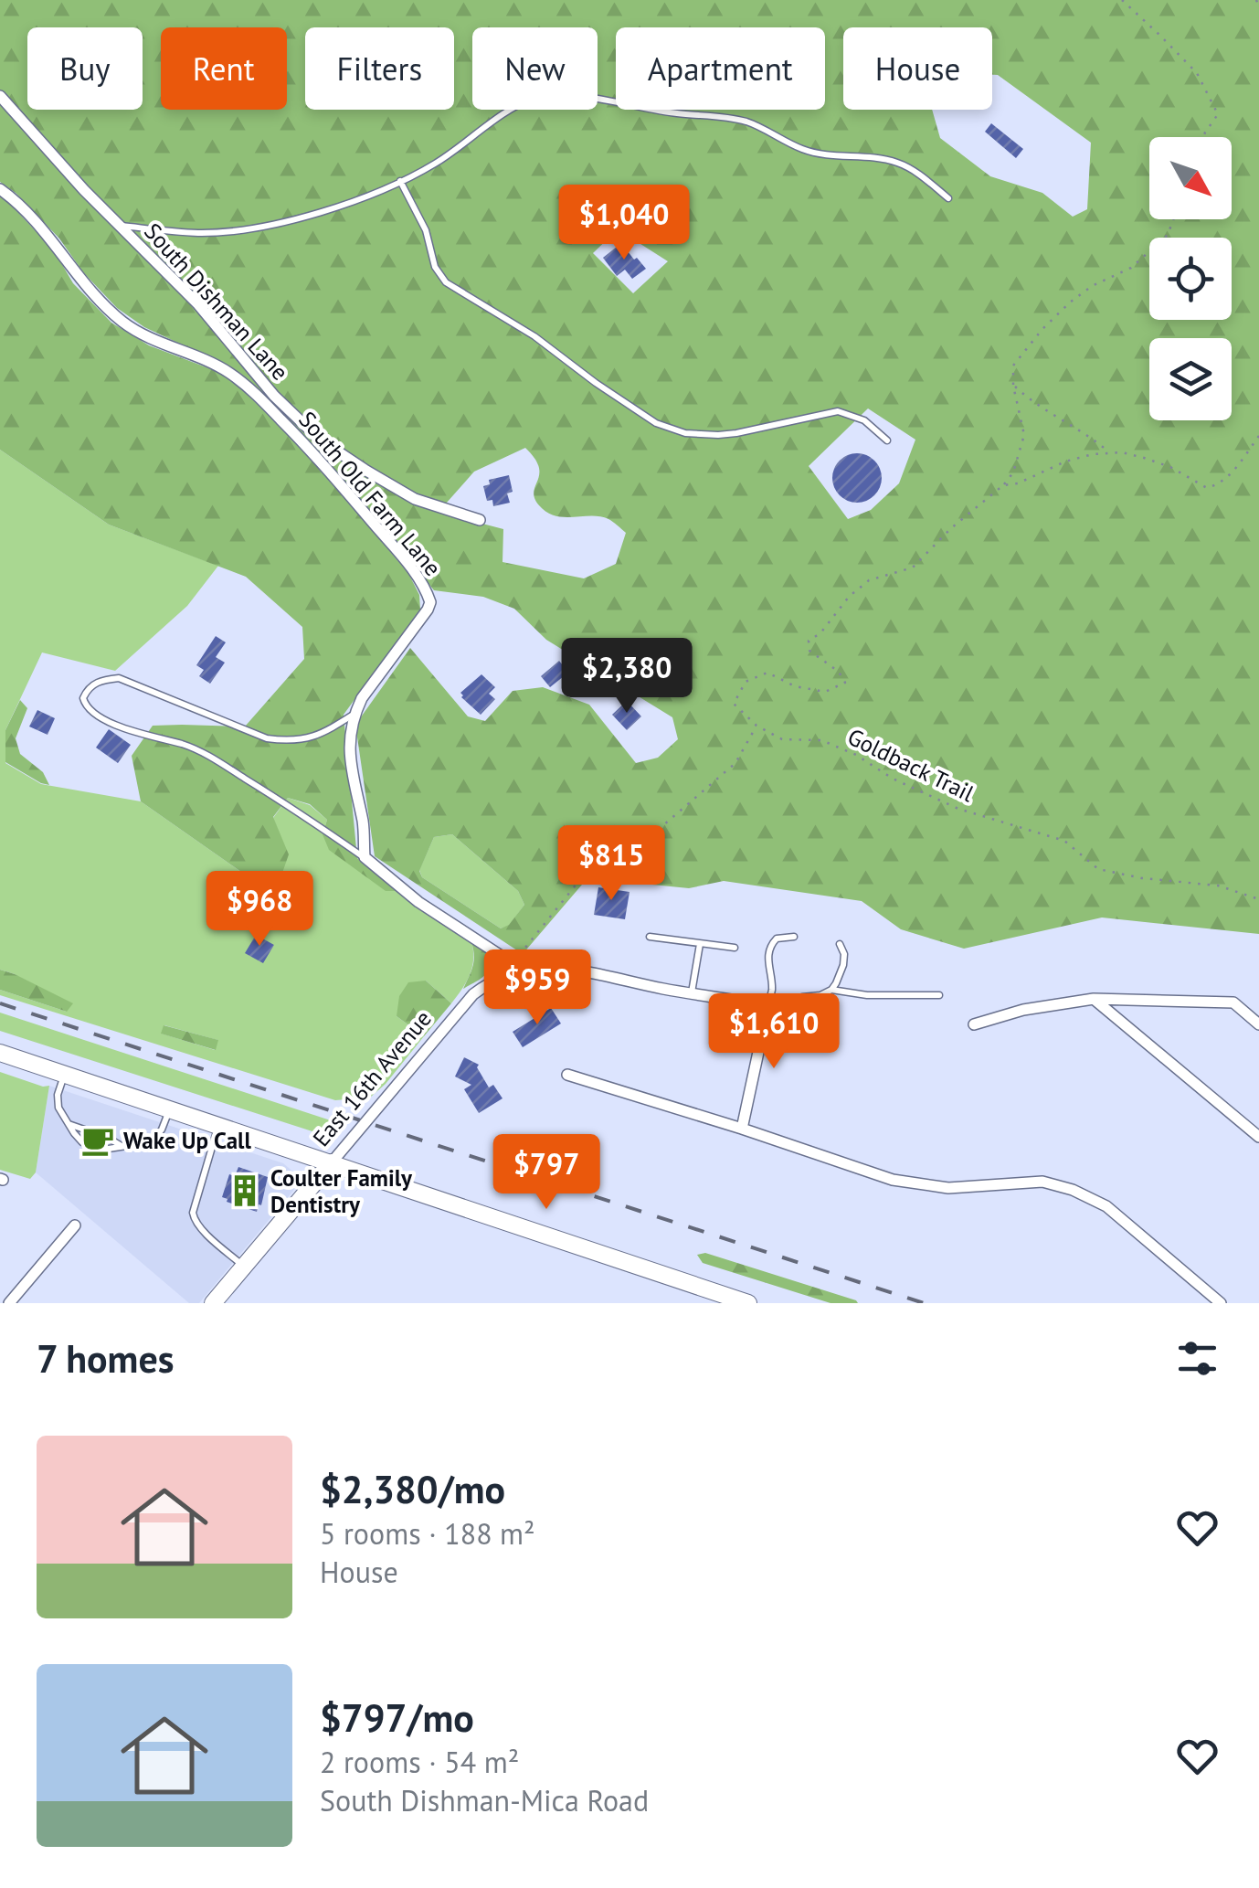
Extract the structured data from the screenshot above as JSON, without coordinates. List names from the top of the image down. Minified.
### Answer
{"streets":{"main road":["East 16th Avenue"],"street":["South Dishman Lane","South Old Farm Lane"],"path":["Goldback Trail"]},"places":{"cafe":["Wake Up Call"],"building":["Coulter Family Dentistry"]},"north":"bottom right","page":{"chip":["Buy","Rent","Filters","New","Apartment","House"],"price":["$1,040","$2,380","$815","$968","$959","$1,610","$797"],"heading":"7 homes","list":[{"name":"$2,380/mo","note":"5 rooms · 188 m² · House"},{"name":"$797/mo","note":"2 rooms · 54 m² · South Dishman-Mica Road"}]}}
